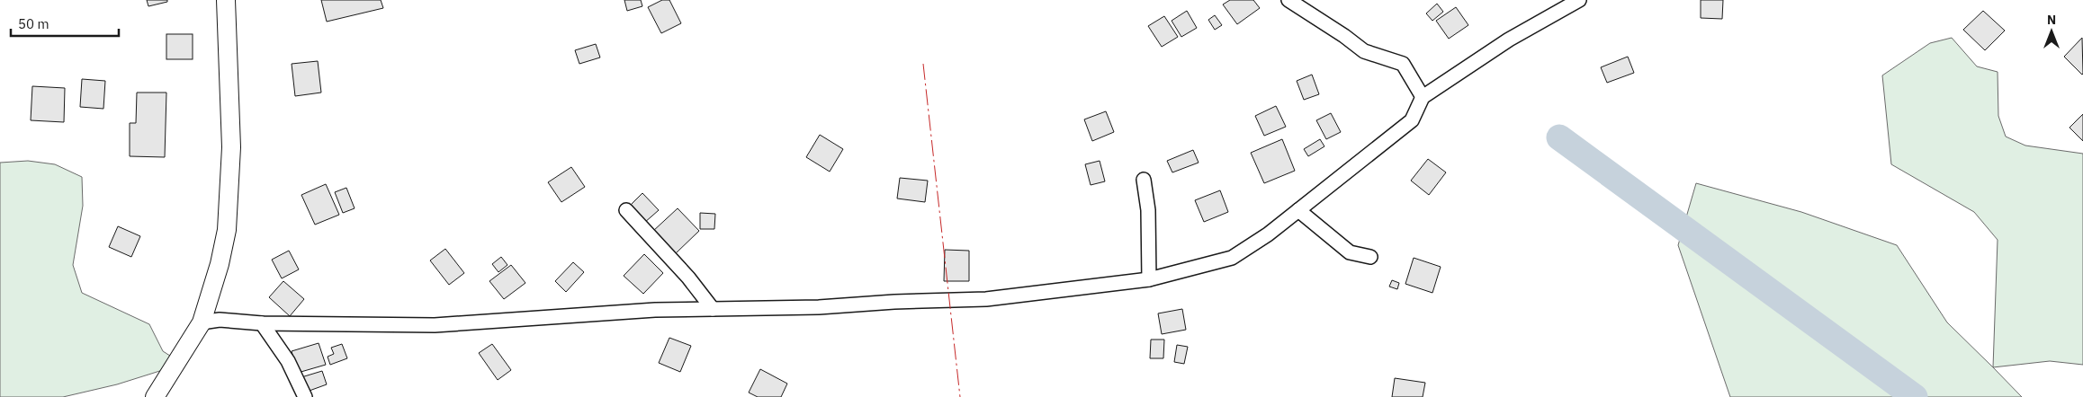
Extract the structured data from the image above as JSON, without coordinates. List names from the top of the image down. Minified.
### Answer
{"scale_bar":"50 m","north":"top"}
